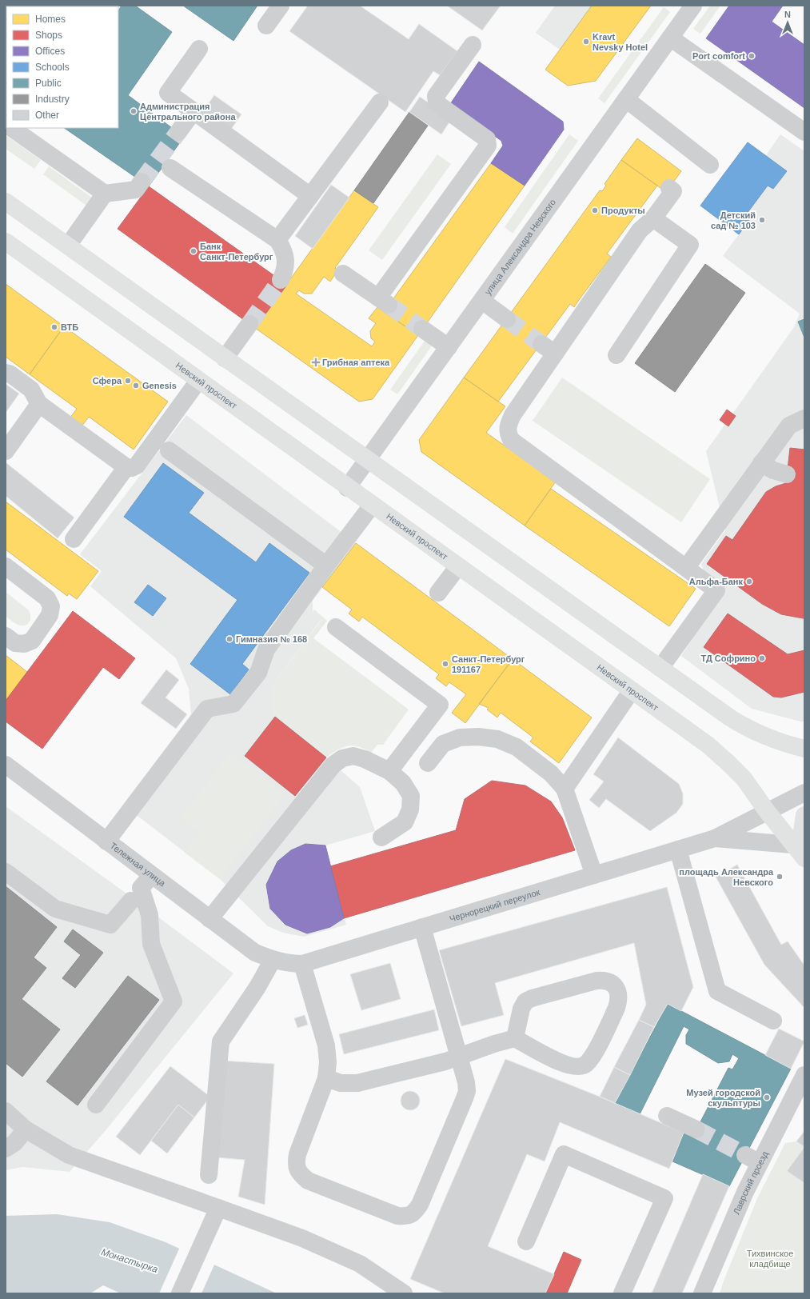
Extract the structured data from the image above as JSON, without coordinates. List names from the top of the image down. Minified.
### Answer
{"streets":{"main road":["Невский проспект"],"street":["улица Александра Невского","Тележная улица","Чернорецкий переулок","Лаврский проезд"]},"crossings":[["улица Александра Невского","Невский проспект"],["Невский проспект","Чернорецкий переулок"],["Тележная улица","Чернорецкий переулок"]],"water":["Монастырка"],"parks":["Тихвинское кладбище"],"places":{"other":["Kravt Nevsky Hotel","Port comfort","Администрация Центрального района","Продукты","Детский сад № 103","Банк Санкт-Петербург","ВТБ","Сфера","Genesis","Альфа-Банк","Гимназия № 168","ТД Софрино","Санкт-Петербург 191167","площадь Александра Невского","Музей городской скульптуры"],"health":["Грибная аптека"]},"legend":["Homes","Shops","Offices","Schools","Public","Industry","Other"],"north":"top"}
